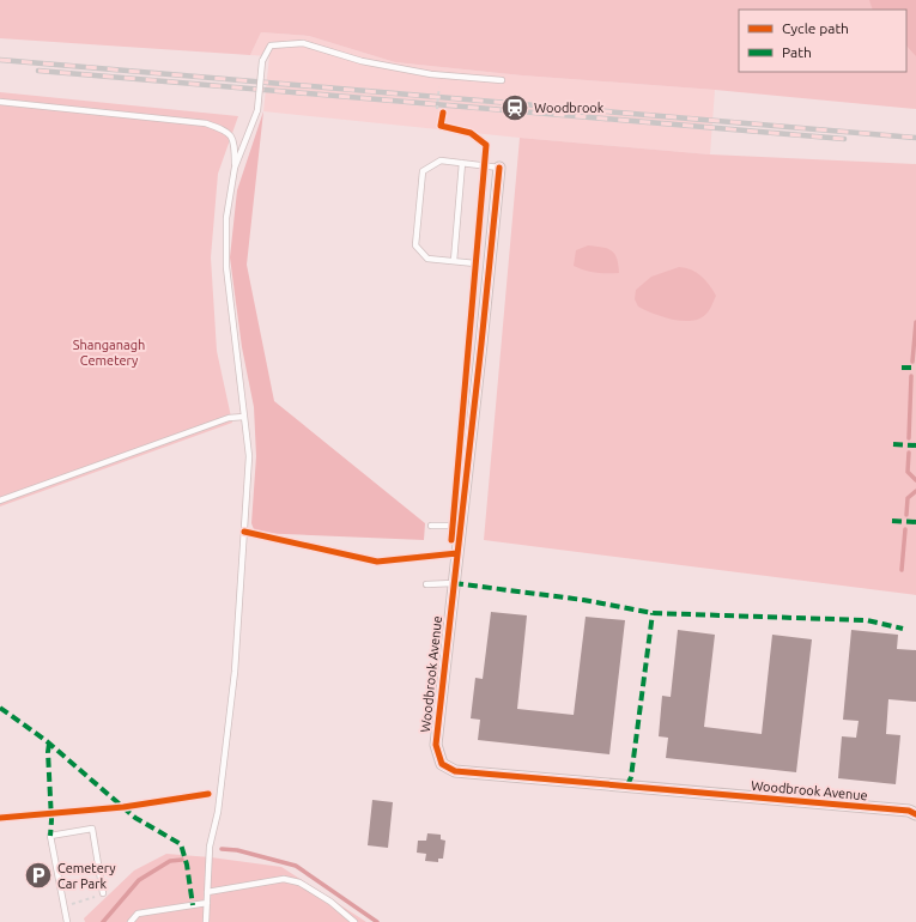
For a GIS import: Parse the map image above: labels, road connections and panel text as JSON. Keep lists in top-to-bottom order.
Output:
{
  "streets": {
    "street": ["Woodbrook Avenue"]
  },
  "parks": ["Shanganagh Cemetery"],
  "places": {
    "station": ["Woodbrook"],
    "parking": ["Cemetery Car Park"]
  },
  "legend": ["Cycle path", "Path"]
}
